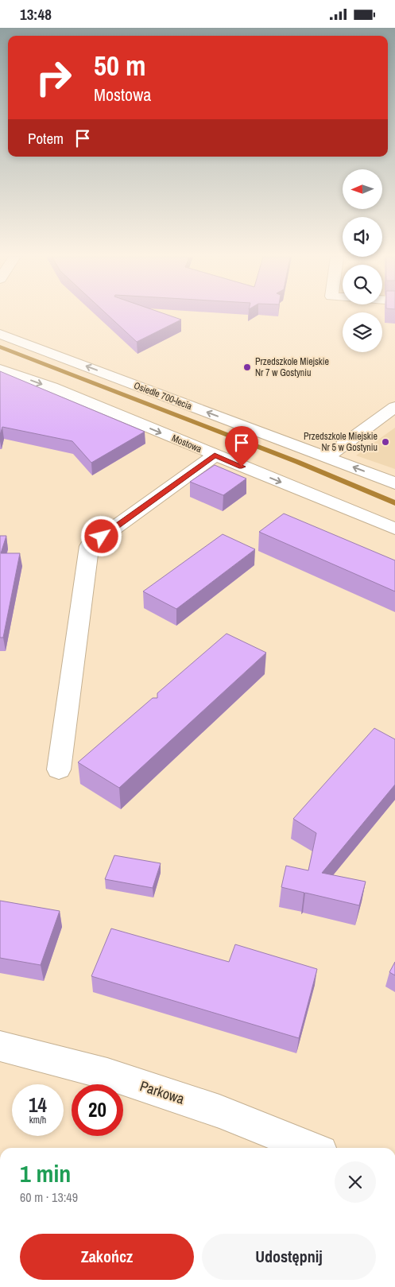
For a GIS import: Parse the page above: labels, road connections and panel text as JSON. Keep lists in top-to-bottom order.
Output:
{
  "streets": {
    "street": ["Osiedle 700-lecia", "Mostowa", "Parkowa"]
  },
  "one_way": ["Osiedle 700-lecia", "Mostowa"],
  "places": ["Przedszkole Miejskie Nr 7 w Gostyniu", "Przedszkole Miejskie Nr 5 w Gostyniu"],
  "north": "left",
  "page": {
    "status": "13:48",
    "turn": ["50 m", "Mostowa"],
    "then": "Potem",
    "speed": "14 km/h",
    "limit": "20",
    "heading": ["1 min", "60 m · 13:49"],
    "buttons": ["Zakończ", "Udostępnij"]
  }
}
